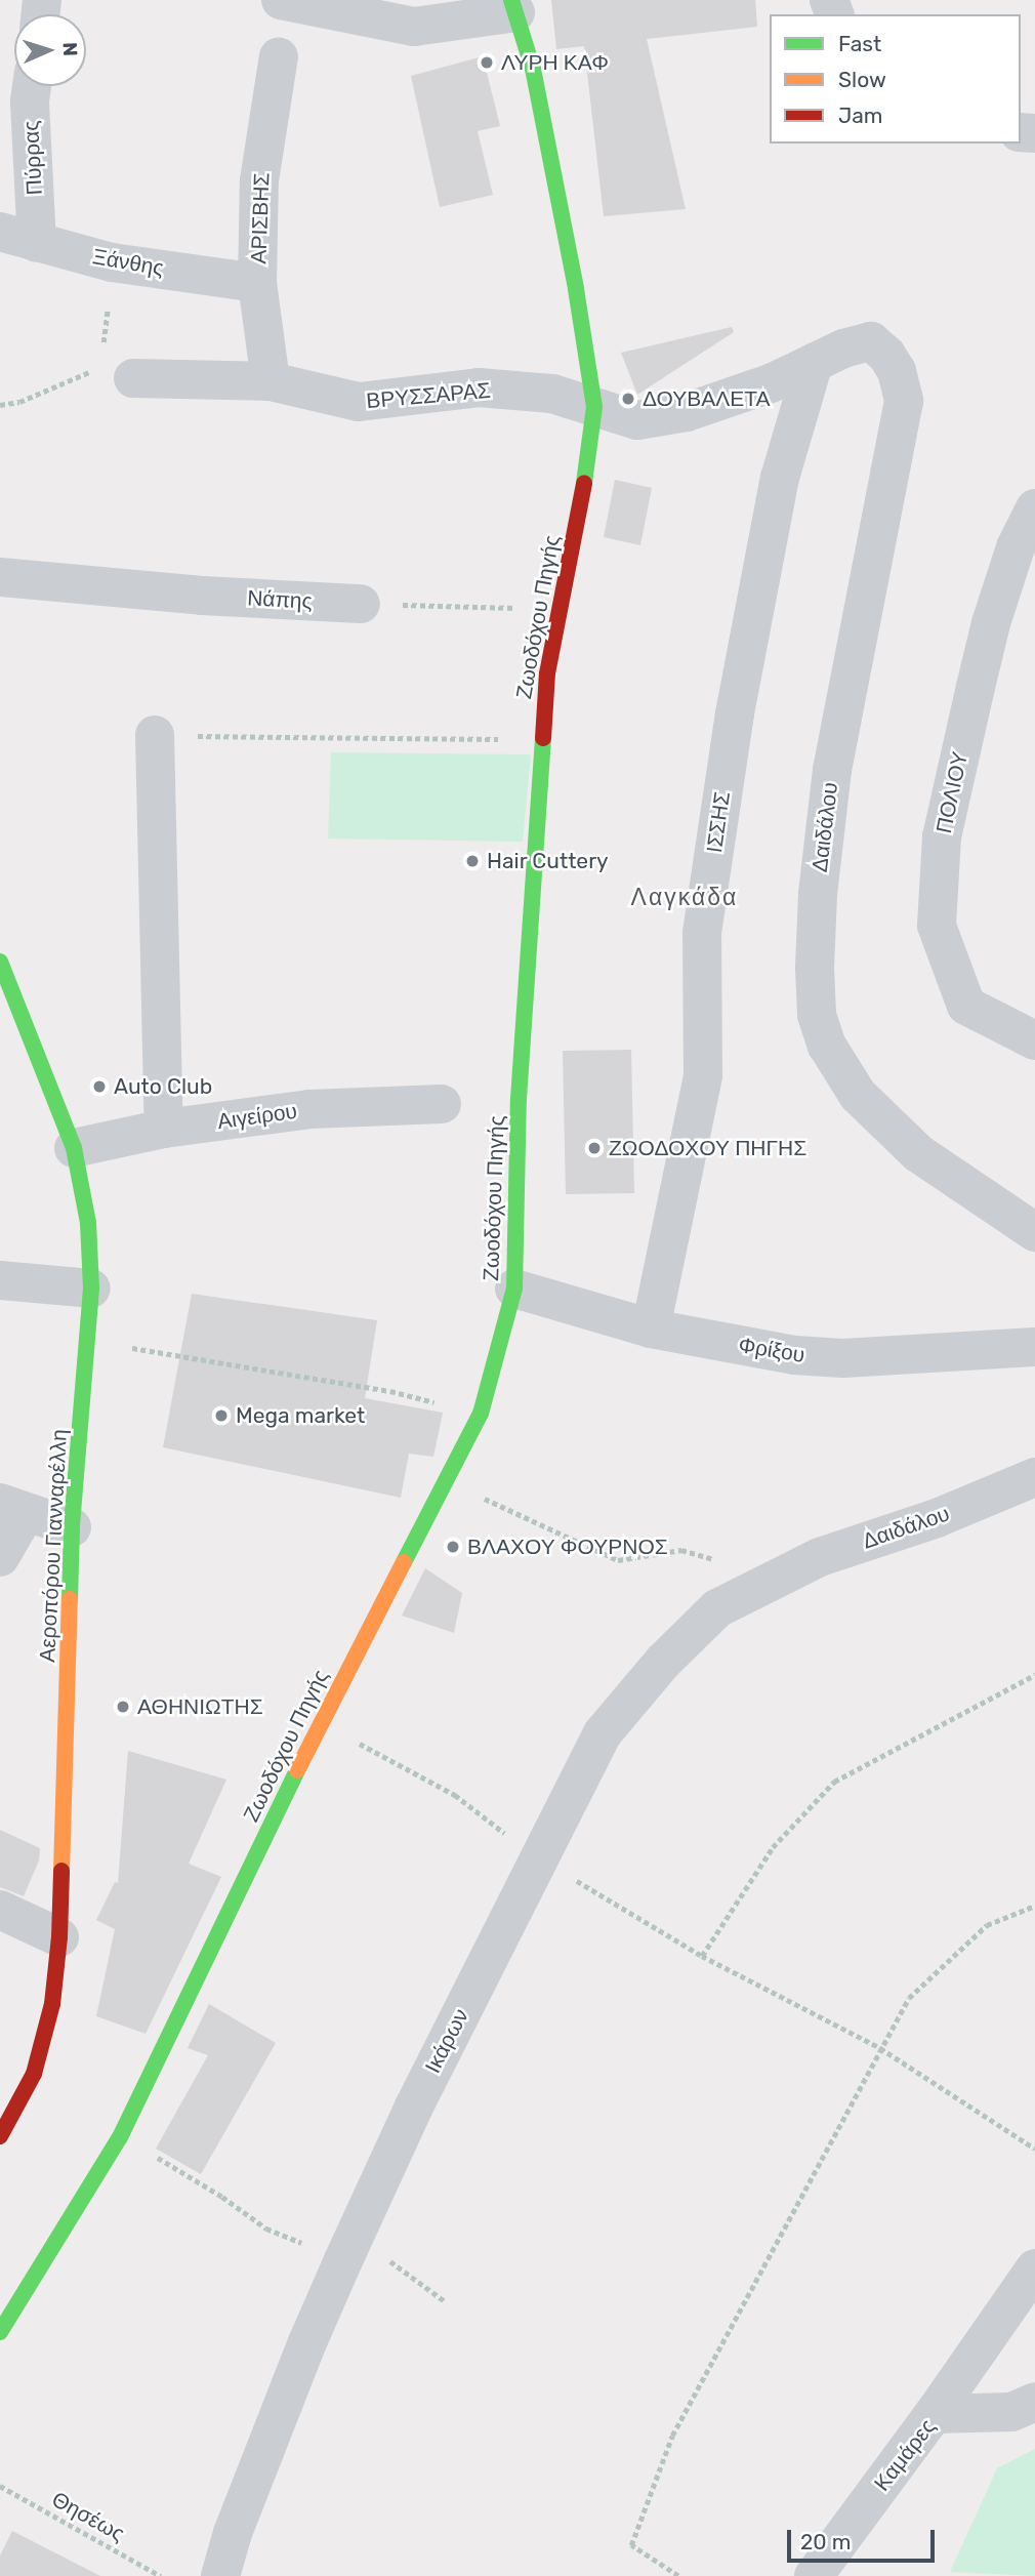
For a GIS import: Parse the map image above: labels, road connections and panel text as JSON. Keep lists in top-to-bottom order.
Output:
{
  "streets": {
    "main road": ["Ζωοδόχου Πηγής", "Αεροπόρου Γιανναρέλλη"],
    "street": [
      "Πύρρας",
      "ΑΡΙΣΒΗΣ",
      "Ξάνθης",
      "ΒΡΥΣΣΑΡΑΣ",
      "Νάπης",
      "ΠΟΛΙΟΥ",
      "ΙΣΣΗΣ",
      "Δαιδάλου",
      "Αιγείρου",
      "Φρίξου",
      "Ικάρων",
      "Καμάρες"
    ],
    "path": ["Θησέως"]
  },
  "crossings": [
    ["Πύρρας", "Ξάνθης"],
    ["ΑΡΙΣΒΗΣ", "Ξάνθης"],
    ["ΑΡΙΣΒΗΣ", "ΒΡΥΣΣΑΡΑΣ"],
    ["ΒΡΥΣΣΑΡΑΣ", "Ζωοδόχου Πηγής"],
    ["ΒΡΥΣΣΑΡΑΣ", "ΙΣΣΗΣ"],
    ["ΒΡΥΣΣΑΡΑΣ", "Δαιδάλου"],
    ["Ζωοδόχου Πηγής", "Φρίξου"],
    ["ΙΣΣΗΣ", "Φρίξου"],
    ["Δαιδάλου", "Ικάρων"],
    ["Αιγείρου", "Αεροπόρου Γιανναρέλλη"]
  ],
  "districts": ["Λαγκάδα"],
  "places": [
    "ΛΥΡΗ ΚΑΦ",
    "ΔΟΥΒΑΛΕΤΑ",
    "Hair Cuttery",
    "Auto Club",
    "ΖΩΟΔΟΧΟΥ ΠΗΓΗΣ",
    "Mega market",
    "ΒΛΑΧΟΥ ΦΟΥΡΝΟΣ",
    "ΑΘΗΝΙΩΤΗΣ"
  ],
  "legend": ["Fast", "Slow", "Jam"],
  "scale_bar": "20 m",
  "north": "right"
}
